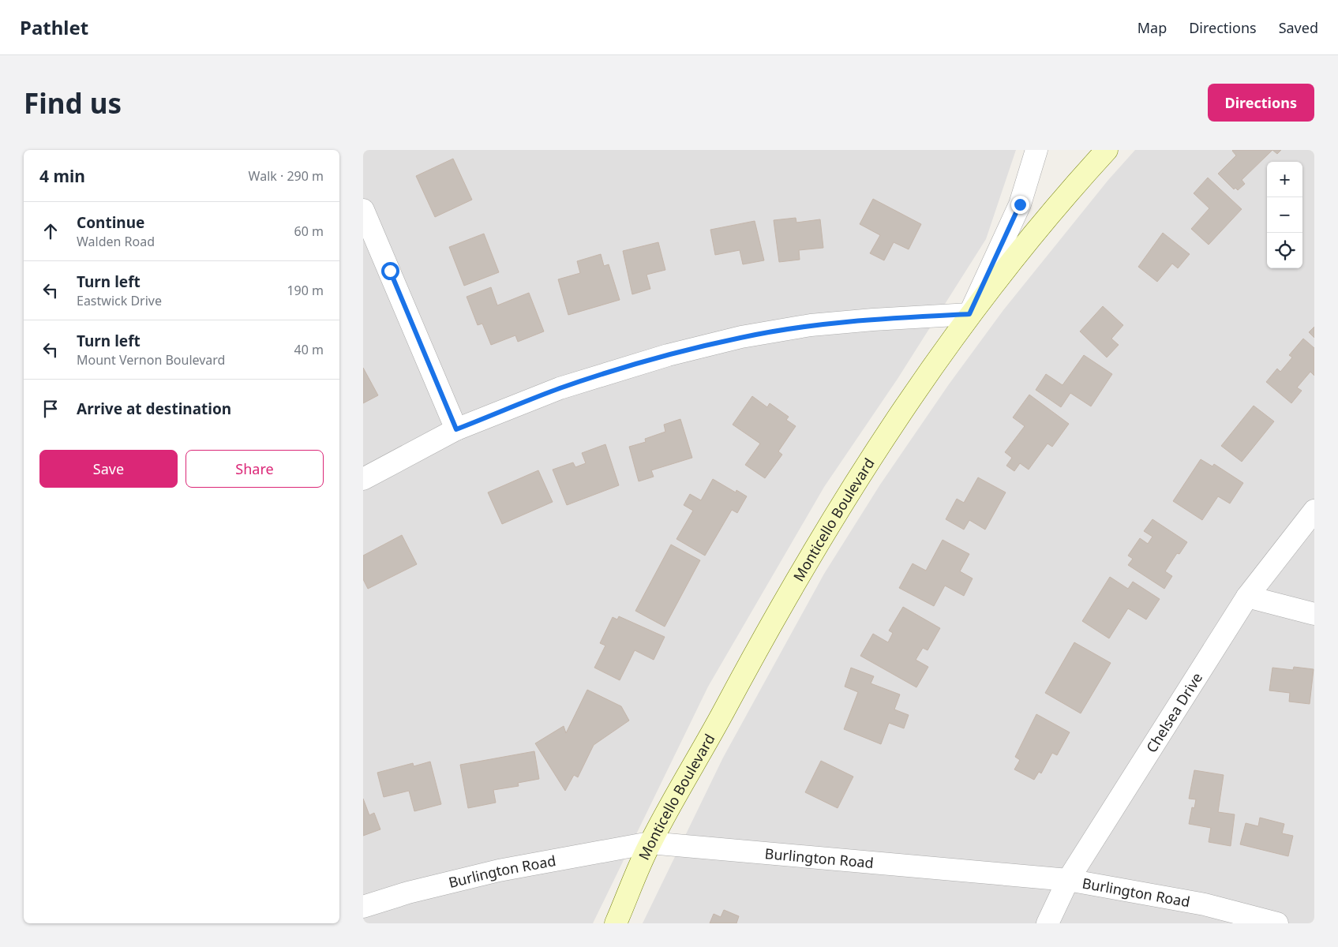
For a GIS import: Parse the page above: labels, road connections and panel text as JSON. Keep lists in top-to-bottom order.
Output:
{
  "streets": {
    "main road": ["Monticello Boulevard"],
    "street": ["Chelsea Drive", "Burlington Road"]
  },
  "crossings": [
    ["Monticello Boulevard", "Burlington Road"],
    ["Chelsea Drive", "Burlington Road"]
  ],
  "page": {
    "header": "Pathlet",
    "nav": ["Map", "Directions", "Saved"],
    "buttons": [
      "Directions",
      ["Save", "Share"]
    ],
    "title": "Find us",
    "heading": ["4 min", "Walk · 290 m"],
    "map_buttons": ["+", "−"],
    "list": [
      ["Continue", "Walden Road", "60 m"],
      ["Turn left", "Eastwick Drive", "190 m"],
      ["Turn left", "Mount Vernon Boulevard", "40 m"],
      "Arrive at destination"
    ]
  }
}
